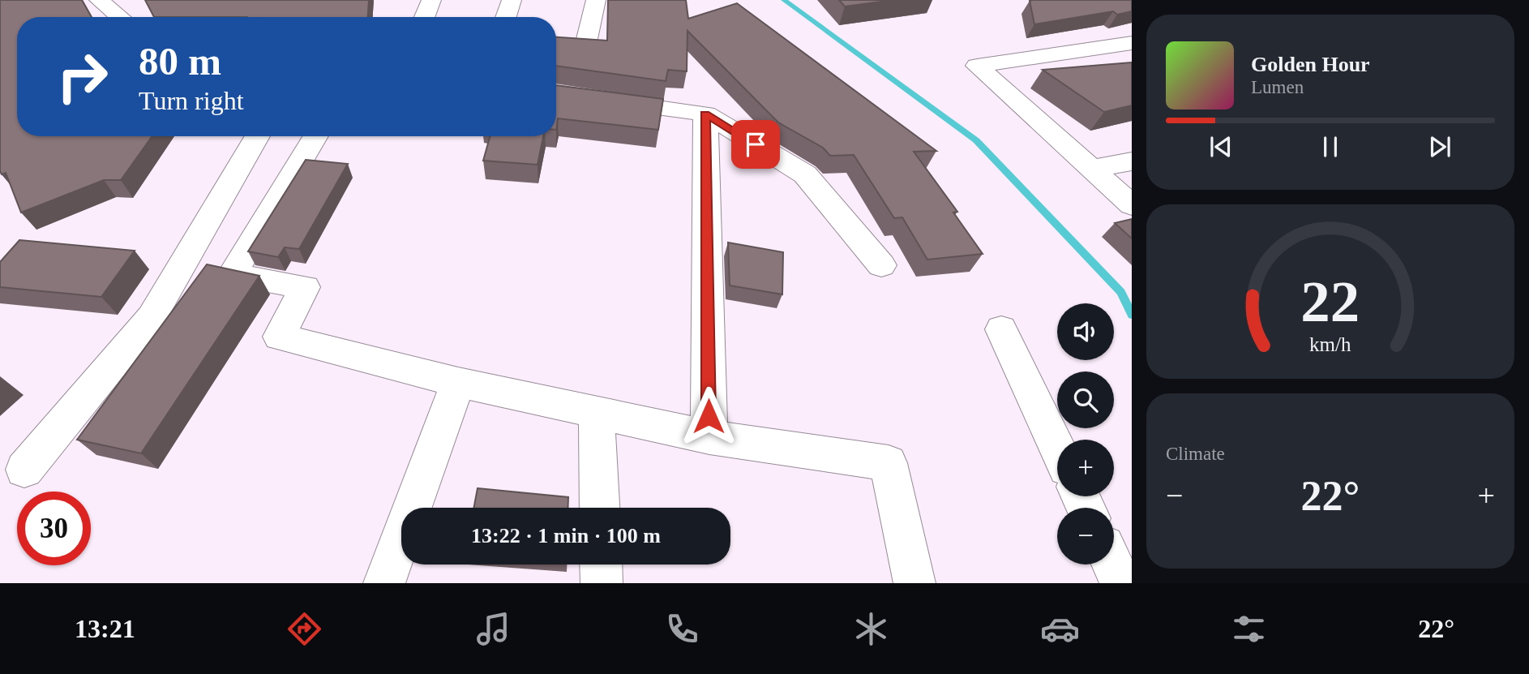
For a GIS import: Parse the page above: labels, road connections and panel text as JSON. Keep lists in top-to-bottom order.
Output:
{
  "page": {
    "turn": ["80 m", "Turn right"],
    "song": ["Golden Hour", "Lumen"],
    "map_buttons": ["+", "−"],
    "tile": "Climate",
    "heat": ["−", "22°", "+"],
    "limit": "30",
    "trip": "13:22 · 1 min · 100 m",
    "tabs": ["13:21", "22°"],
    "gauge": ["22", "km/h"]
  }
}
